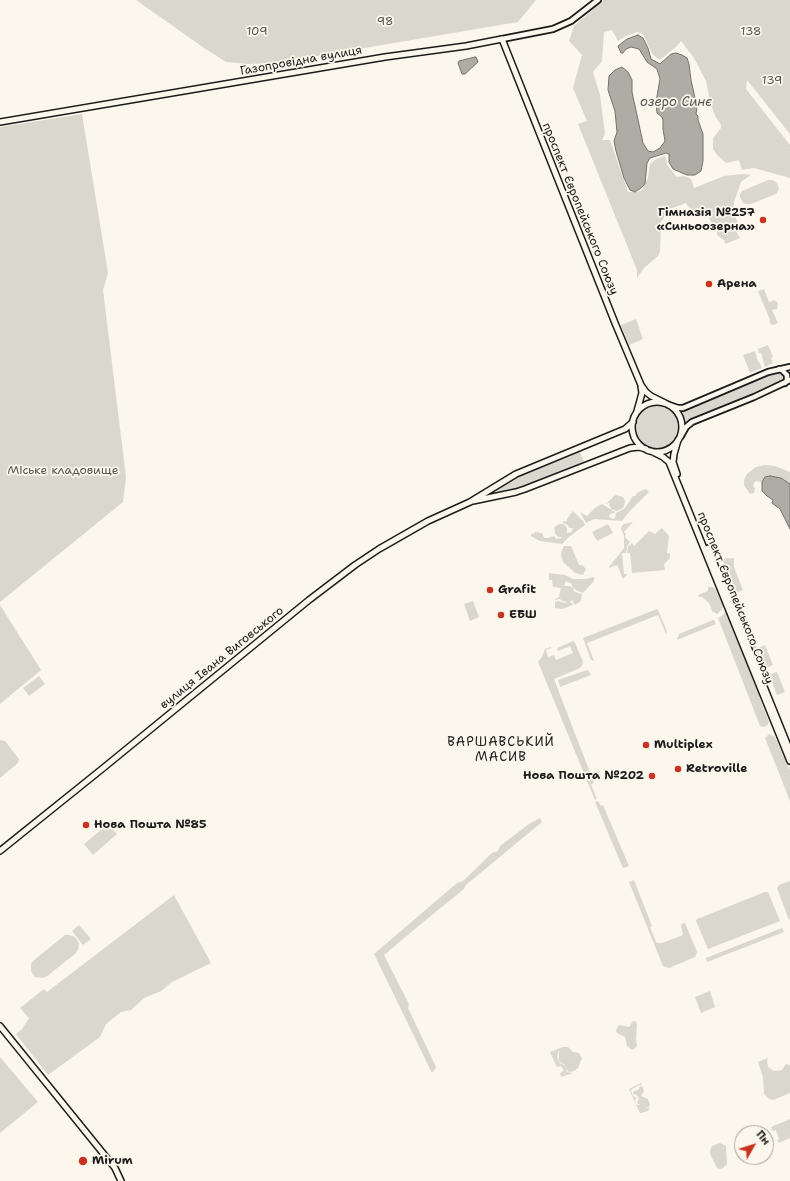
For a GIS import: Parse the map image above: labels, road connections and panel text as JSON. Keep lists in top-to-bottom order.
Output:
{
  "streets": {
    "main road": ["Газопровідна вулиця", "проспект Європейського Союзу", "вулиця Івана Виговського"]
  },
  "crossings": [
    ["Газопровідна вулиця", "проспект Європейського Союзу"],
    ["проспект Європейського Союзу", "вулиця Івана Виговського"]
  ],
  "districts": ["ВАРШАВСЬКИЙ МАСИВ"],
  "water": ["озеро Синє"],
  "parks": [
    "98",
    "109",
    "138",
    "139",
    "Міське кладовище"
  ],
  "places": [
    "Гімназія №257 «Синьоозерна»",
    "Арена",
    "Grafit",
    "ЕБШ",
    "Multiplex",
    "Retroville",
    "Нова Пошта №202",
    "Нова Пошта №85",
    "Mirum"
  ],
  "north": "top right"
}
